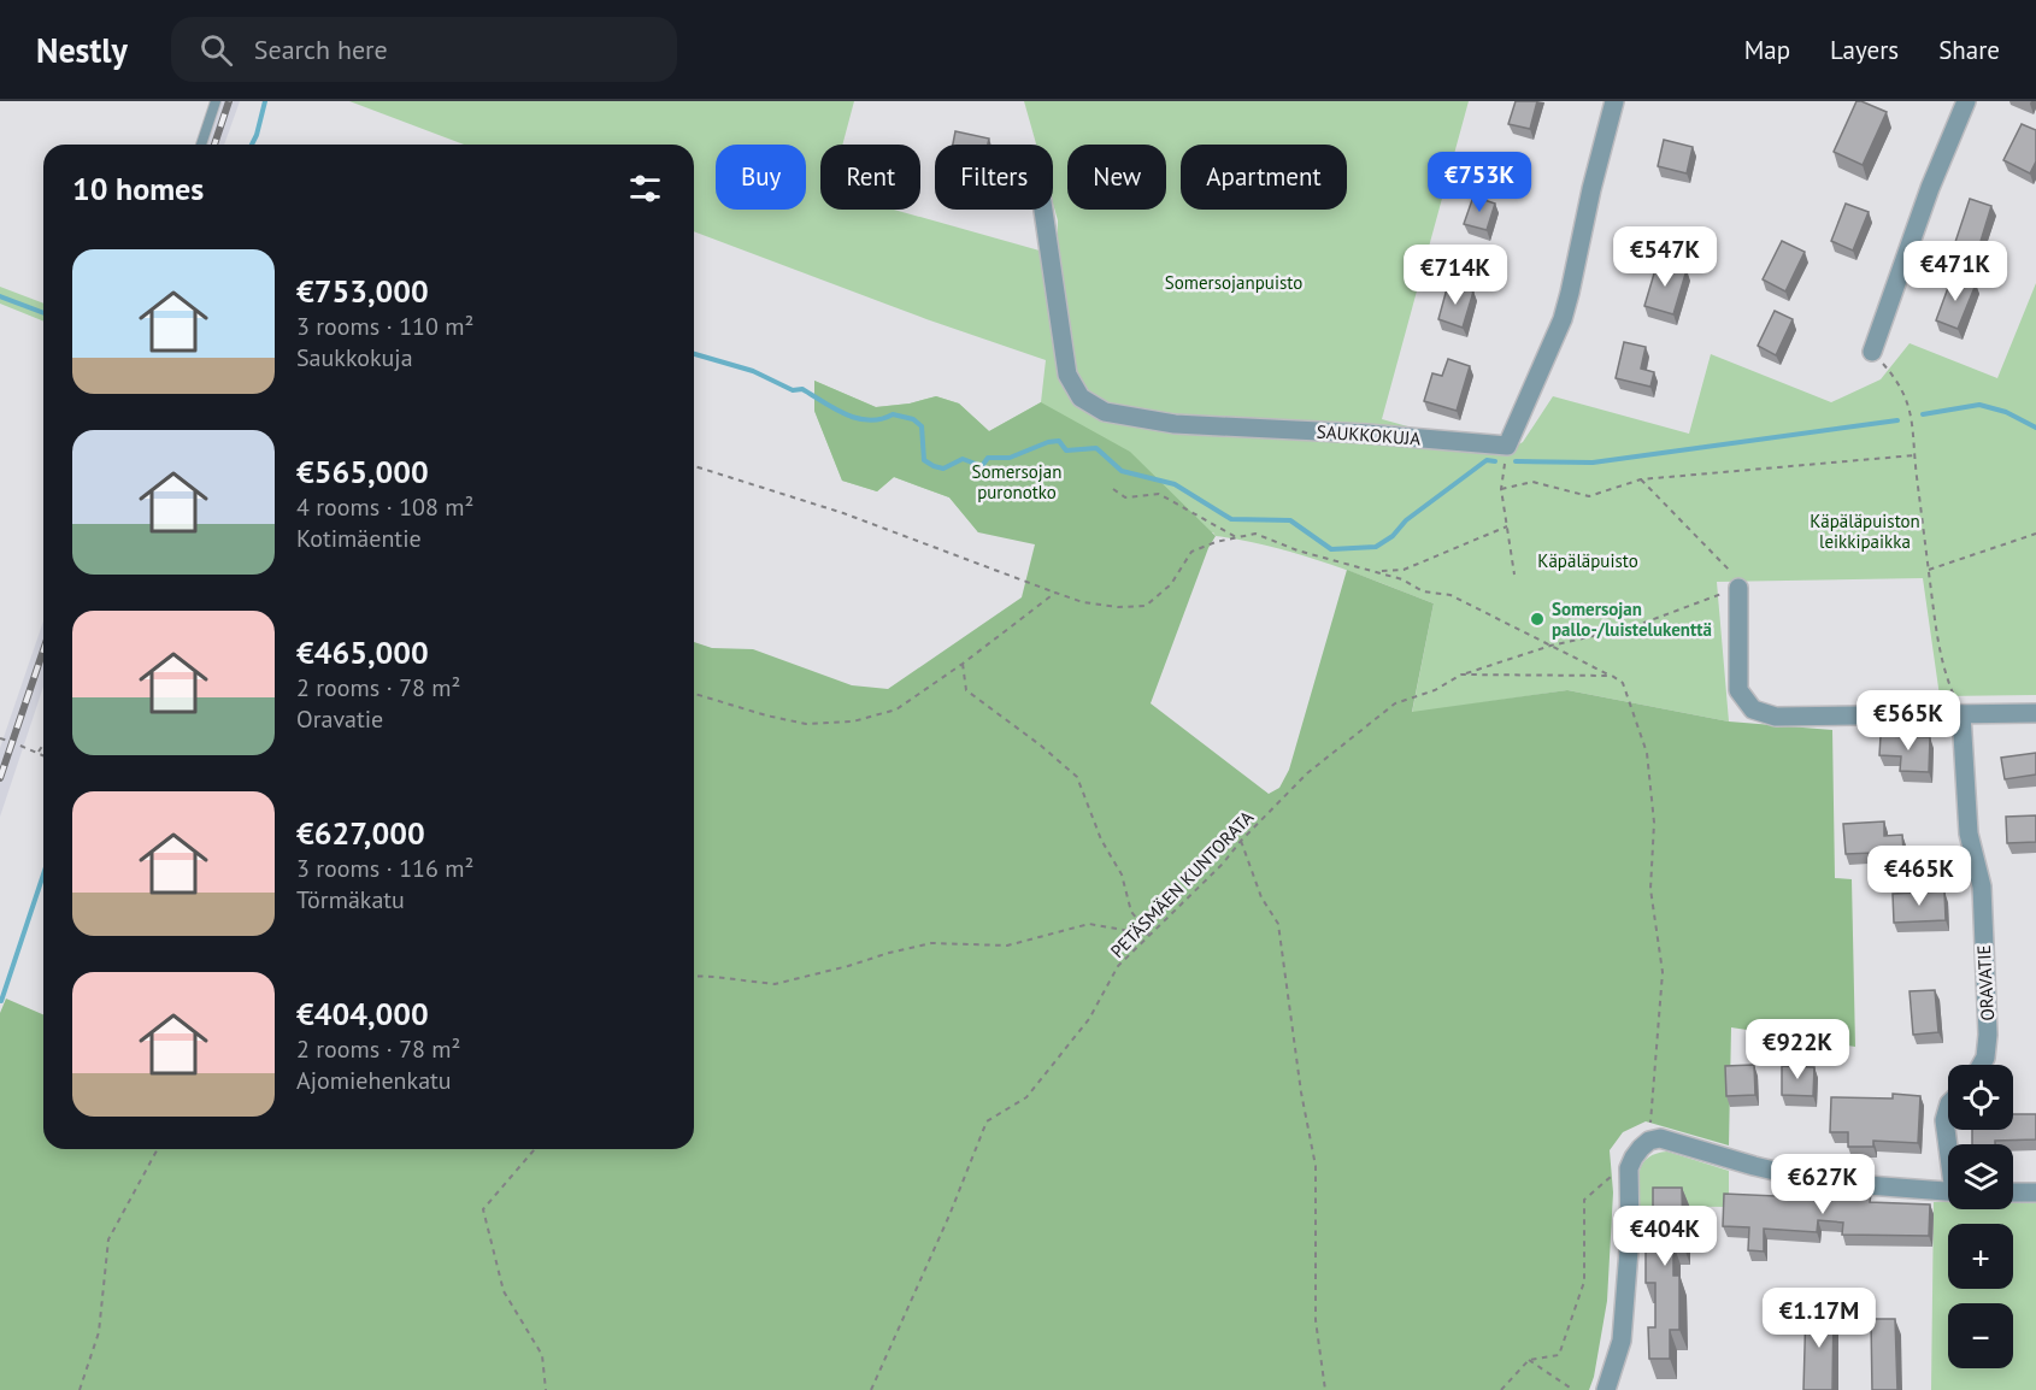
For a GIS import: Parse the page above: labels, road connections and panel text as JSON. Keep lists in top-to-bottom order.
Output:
{
  "streets": {
    "street": ["SAUKKOKUJA", "ORAVATIE"],
    "path": ["PETÄSMÄEN KUNTORATA"]
  },
  "parks": [
    "Somersojanpuisto",
    "Somersojan puronotko",
    "Käpäläpuiston leikkipaikka",
    "Käpäläpuisto"
  ],
  "places": ["Somersojan pallo-/luistelukenttä"],
  "page": {
    "header": "Nestly",
    "search": "Search here",
    "nav": ["Map", "Layers", "Share"],
    "chip": [
      "Buy",
      "Rent",
      "Filters",
      "New",
      "Apartment"
    ],
    "heading": "10 homes",
    "price": [
      "€753K",
      "€547K",
      "€471K",
      "€714K",
      "€565K",
      "€465K",
      "€922K",
      "€627K",
      "€404K",
      "€1.17M"
    ],
    "list": [
      {
        "name": "€753,000",
        "note": "3 rooms · 110 m² · Saukkokuja"
      },
      {
        "name": "€565,000",
        "note": "4 rooms · 108 m² · Kotimäentie"
      },
      {
        "name": "€465,000",
        "note": "2 rooms · 78 m² · Oravatie"
      },
      {
        "name": "€627,000",
        "note": "3 rooms · 116 m² · Törmäkatu"
      },
      {
        "name": "€404,000",
        "note": "2 rooms · 78 m² · Ajomiehenkatu"
      }
    ],
    "map_buttons": ["+", "−"]
  }
}
